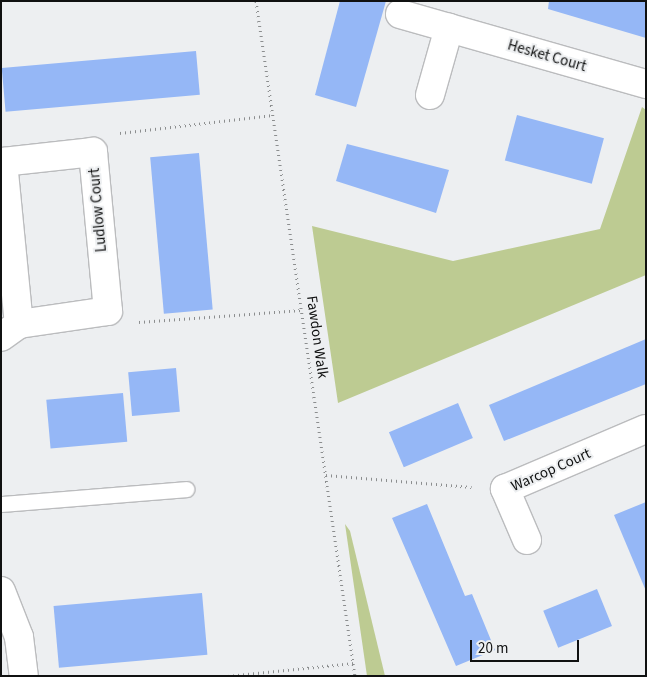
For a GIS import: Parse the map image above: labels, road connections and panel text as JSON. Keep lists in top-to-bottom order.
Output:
{
  "streets": {
    "street": ["Hesket Court", "Ludlow Court", "Warcop Court"],
    "path": ["Fawdon Walk"]
  },
  "scale_bar": "20 m"
}
